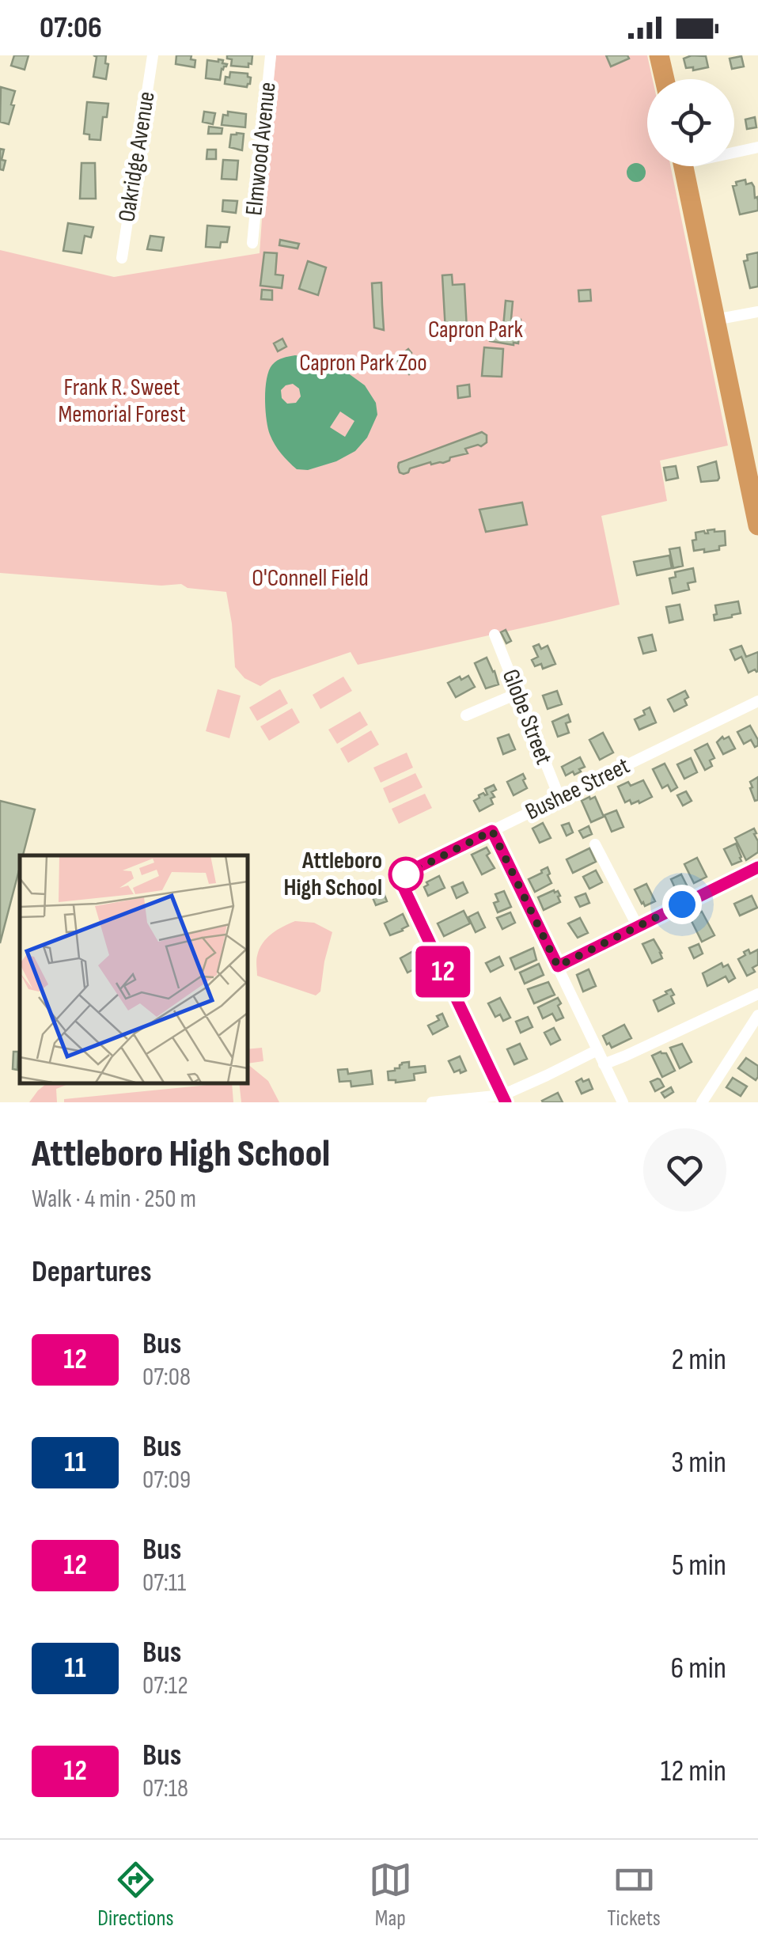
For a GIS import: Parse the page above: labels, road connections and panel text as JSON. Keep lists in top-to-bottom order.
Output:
{
  "streets": {
    "street": [
      "Elmwood Avenue",
      "Oakridge Avenue",
      "Globe Street",
      "Bushee Street"
    ]
  },
  "crossings": [
    ["Globe Street", "Bushee Street"]
  ],
  "parks": [
    "Capron Park",
    "Capron Park Zoo",
    "Frank R. Sweet Memorial Forest",
    "O'Connell Field"
  ],
  "places": ["Attleboro High School"],
  "lines": ["bus line 12"],
  "page": {
    "status": "07:06",
    "on_map": "12",
    "heading": [
      ["Attleboro High School", "Walk · 4 min · 250 m"],
      "Departures"
    ],
    "list": [
      {
        "mark": "12",
        "name": "Bus",
        "note": "07:08",
        "value": "2 min"
      },
      {
        "mark": "11",
        "name": "Bus",
        "note": "07:09",
        "value": "3 min"
      },
      {
        "mark": "12",
        "name": "Bus",
        "note": "07:11",
        "value": "5 min"
      },
      {
        "mark": "11",
        "name": "Bus",
        "note": "07:12",
        "value": "6 min"
      },
      {
        "mark": "12",
        "name": "Bus",
        "note": "07:18",
        "value": "12 min"
      }
    ],
    "tabs": ["Directions", "Map", "Tickets"]
  }
}
